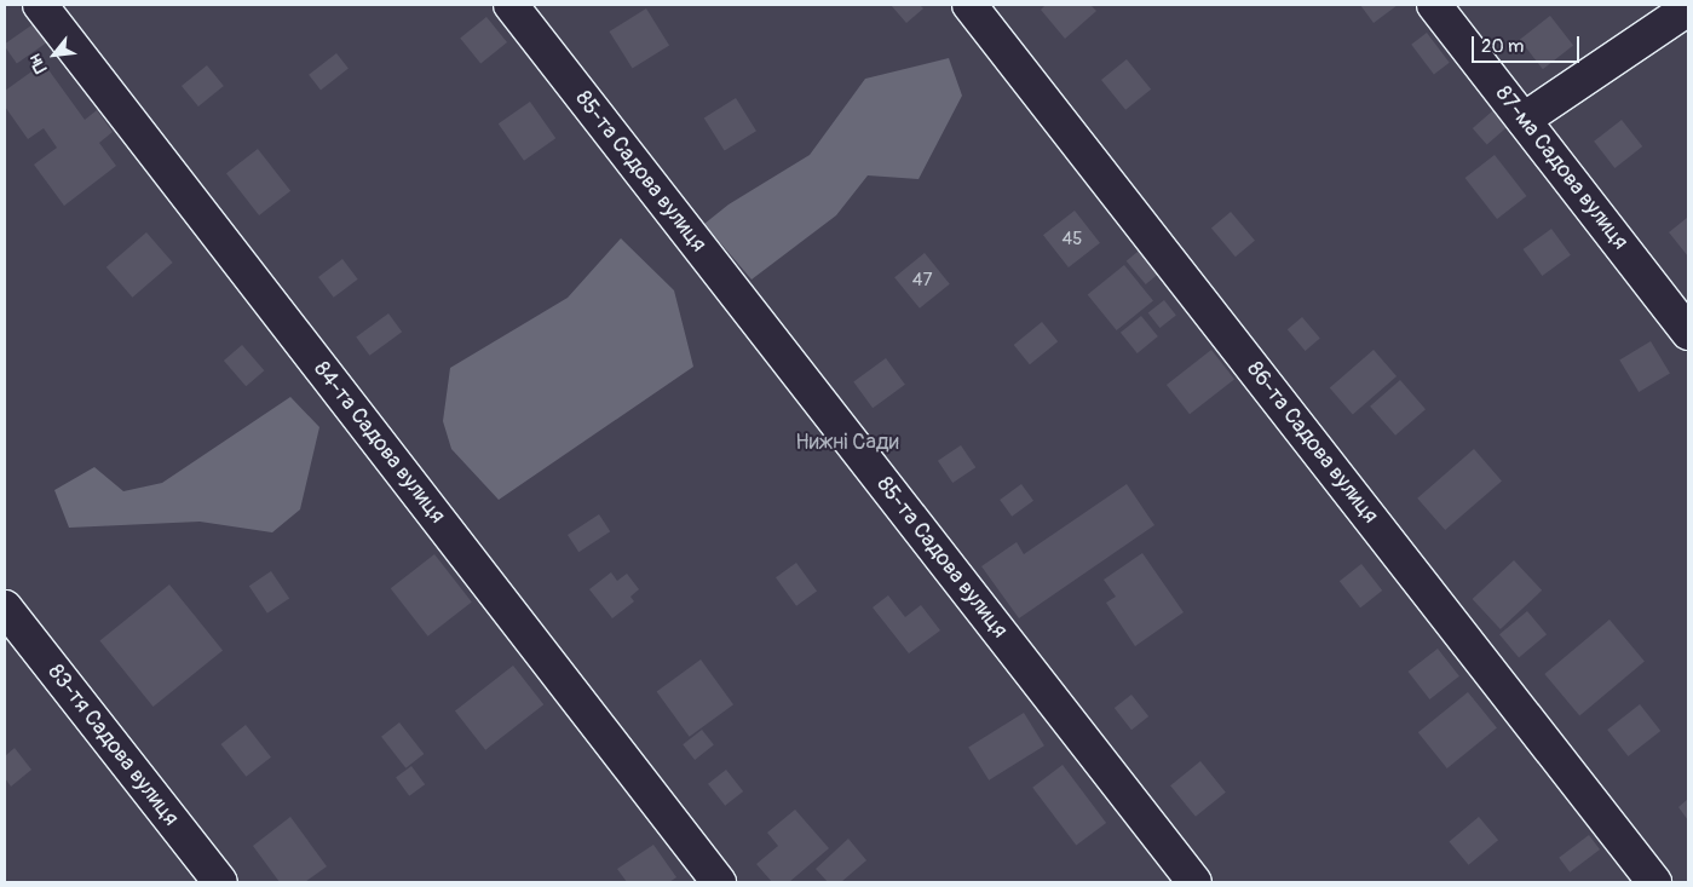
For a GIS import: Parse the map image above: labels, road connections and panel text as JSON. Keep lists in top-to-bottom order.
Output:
{
  "streets": {
    "street": [
      "87-ма Садова вулиця",
      "85-та Садова вулиця",
      "84-та Садова вулиця",
      "86-та Садова вулиця",
      "83-тя Садова вулиця"
    ]
  },
  "parks": ["Нижні Сади"],
  "house_numbers": ["45", "47"],
  "scale_bar": "20 m",
  "north": "bottom left"
}
